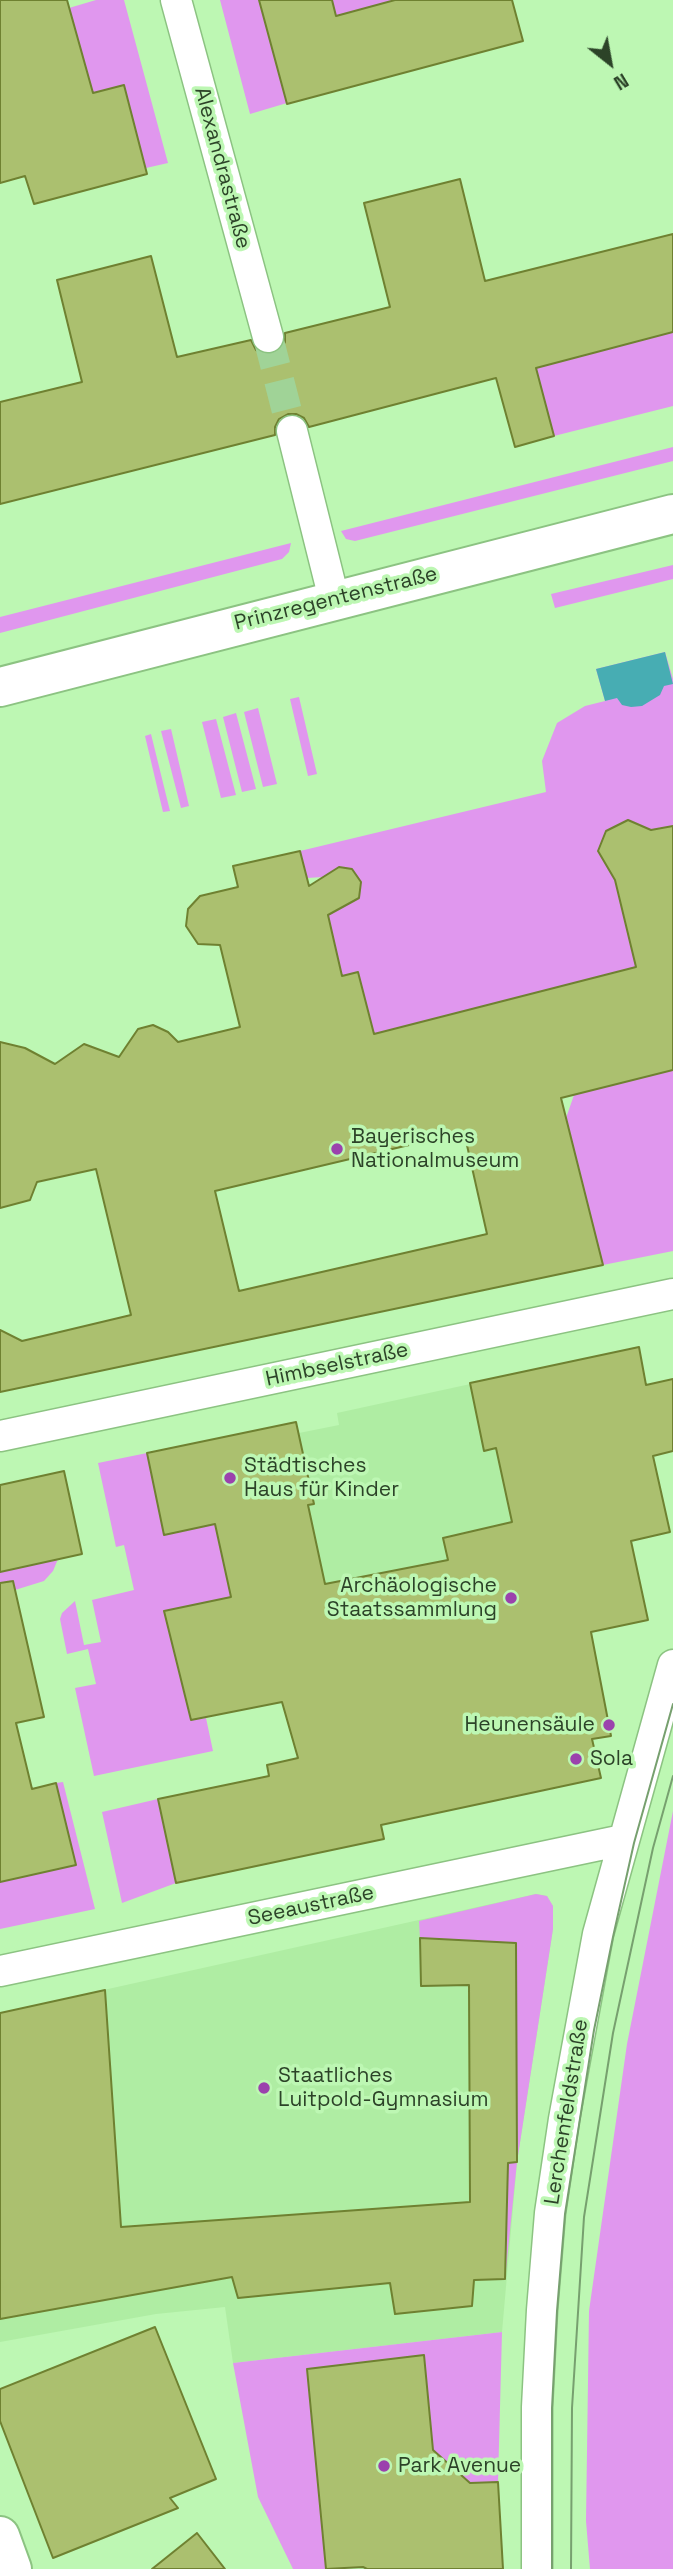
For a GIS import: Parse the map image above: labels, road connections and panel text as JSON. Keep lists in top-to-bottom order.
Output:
{
  "streets": {
    "main road": ["Prinzregentenstraße"],
    "street": [
      "Alexandrastraße",
      "Himbselstraße",
      "Seeaustraße",
      "Lerchenfeldstraße"
    ]
  },
  "crossings": [
    ["Seeaustraße", "Lerchenfeldstraße"]
  ],
  "places": [
    "Bayerisches Nationalmuseum",
    "Städtisches Haus für Kinder",
    "Archäologische Staatssammlung",
    "Heunensäule",
    "Sola",
    "Staatliches Luitpold-Gymnasium",
    "Park Avenue"
  ],
  "north": "bottom right"
}
